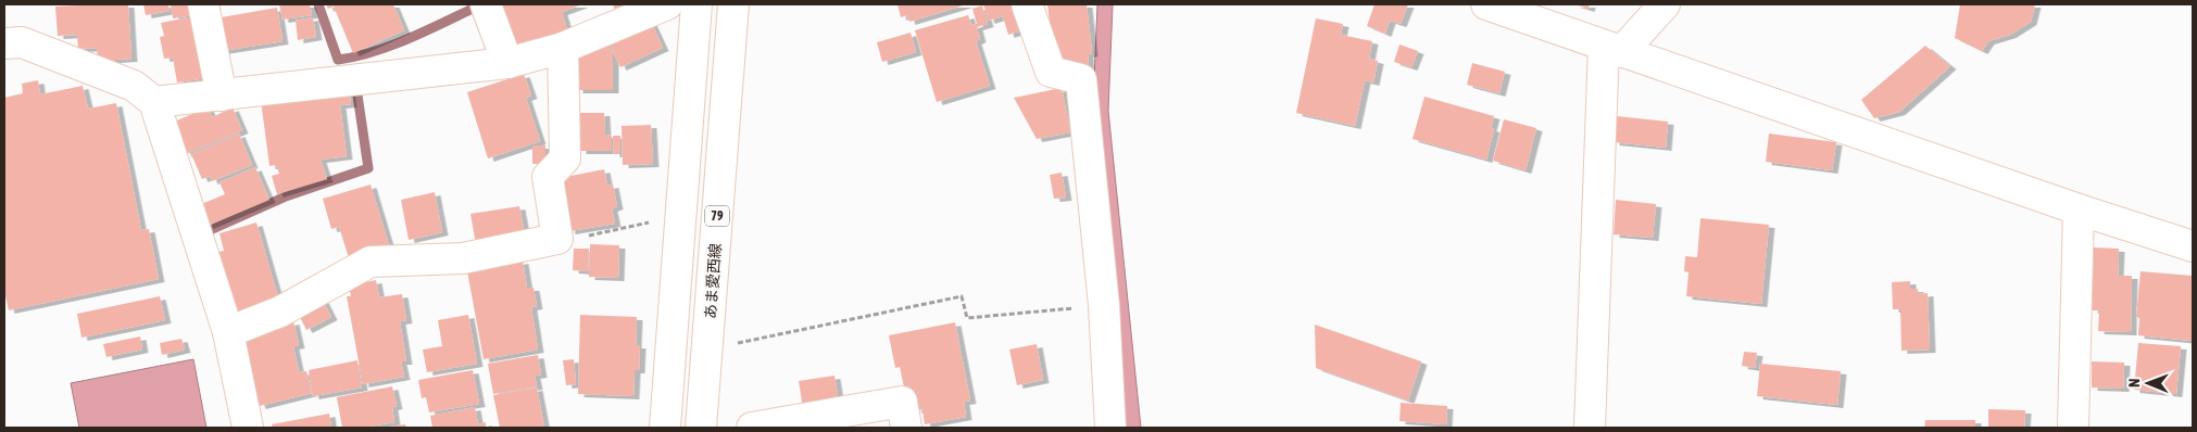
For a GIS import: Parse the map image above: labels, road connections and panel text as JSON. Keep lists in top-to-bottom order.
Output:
{
  "streets": {
    "street": ["79", "あま愛西線"]
  },
  "north": "left"
}
